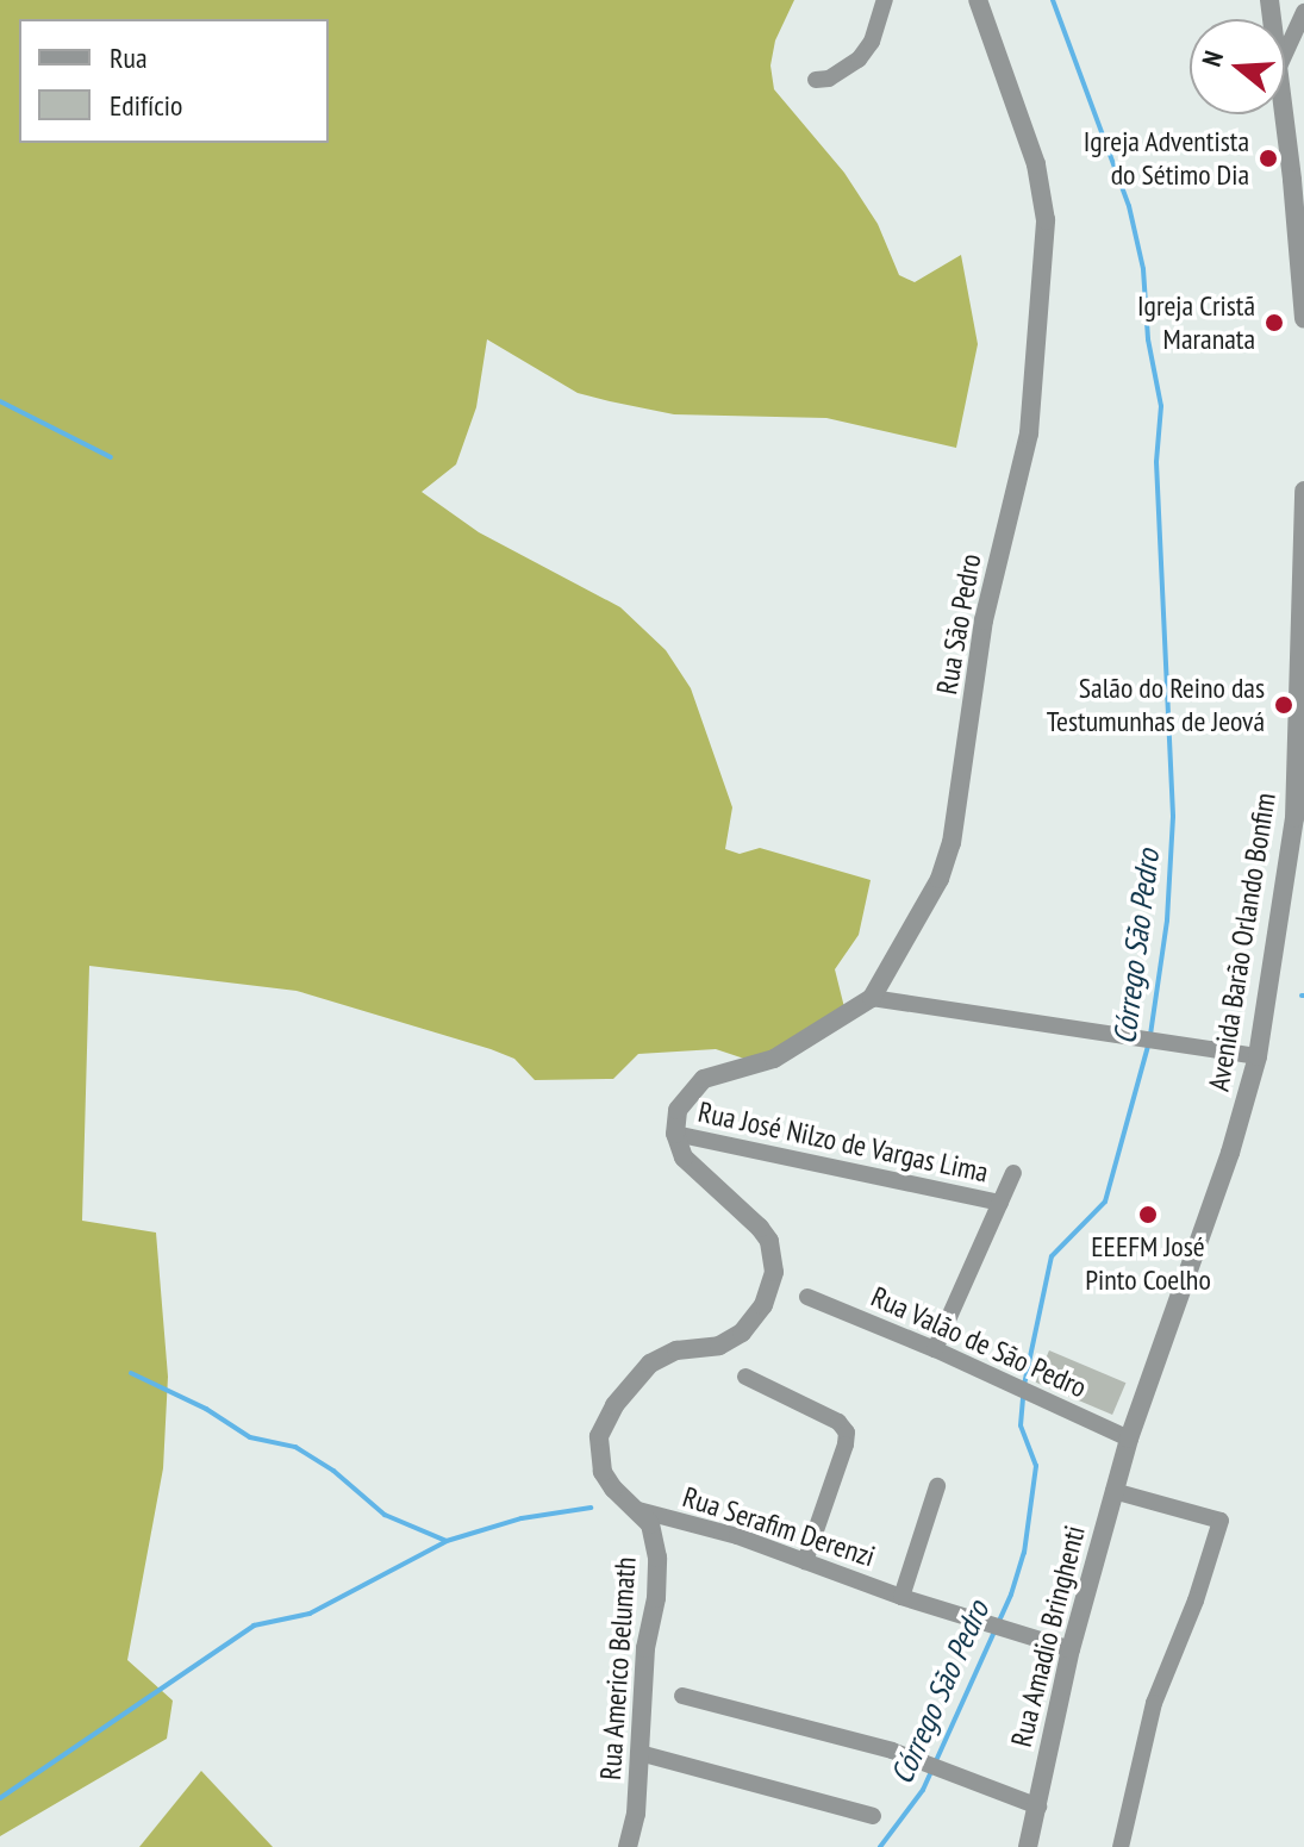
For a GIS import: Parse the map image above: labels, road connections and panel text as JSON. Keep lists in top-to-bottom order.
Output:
{
  "streets": {
    "street": [
      "Rua São Pedro",
      "Avenida Barão Orlando Bonfim",
      "Rua José Nilzo de Vargas Lima",
      "Rua Valão de São Pedro",
      "Rua Serafim Derenzi",
      "Rua Amadio Bringhenti",
      "Rua Americo Belumath"
    ]
  },
  "crossings": [
    ["Rua São Pedro", "Rua José Nilzo de Vargas Lima"],
    ["Rua São Pedro", "Rua Americo Belumath"],
    ["Avenida Barão Orlando Bonfim", "Rua Valão de São Pedro"],
    ["Avenida Barão Orlando Bonfim", "Rua Amadio Bringhenti"],
    ["Rua José Nilzo de Vargas Lima", "Rua Americo Belumath"],
    ["Rua Valão de São Pedro", "Rua Amadio Bringhenti"],
    ["Rua Serafim Derenzi", "Rua Amadio Bringhenti"],
    ["Rua Serafim Derenzi", "Rua Americo Belumath"]
  ],
  "water": ["Córrego São Pedro"],
  "places": [
    "Igreja Adventista do Sétimo Dia",
    "Igreja Cristã Maranata",
    "Salão do Reino das Testumunhas de Jeová",
    "EEEFM José Pinto Coelho"
  ],
  "legend": ["Rua", "Edifício"],
  "north": "left"
}
